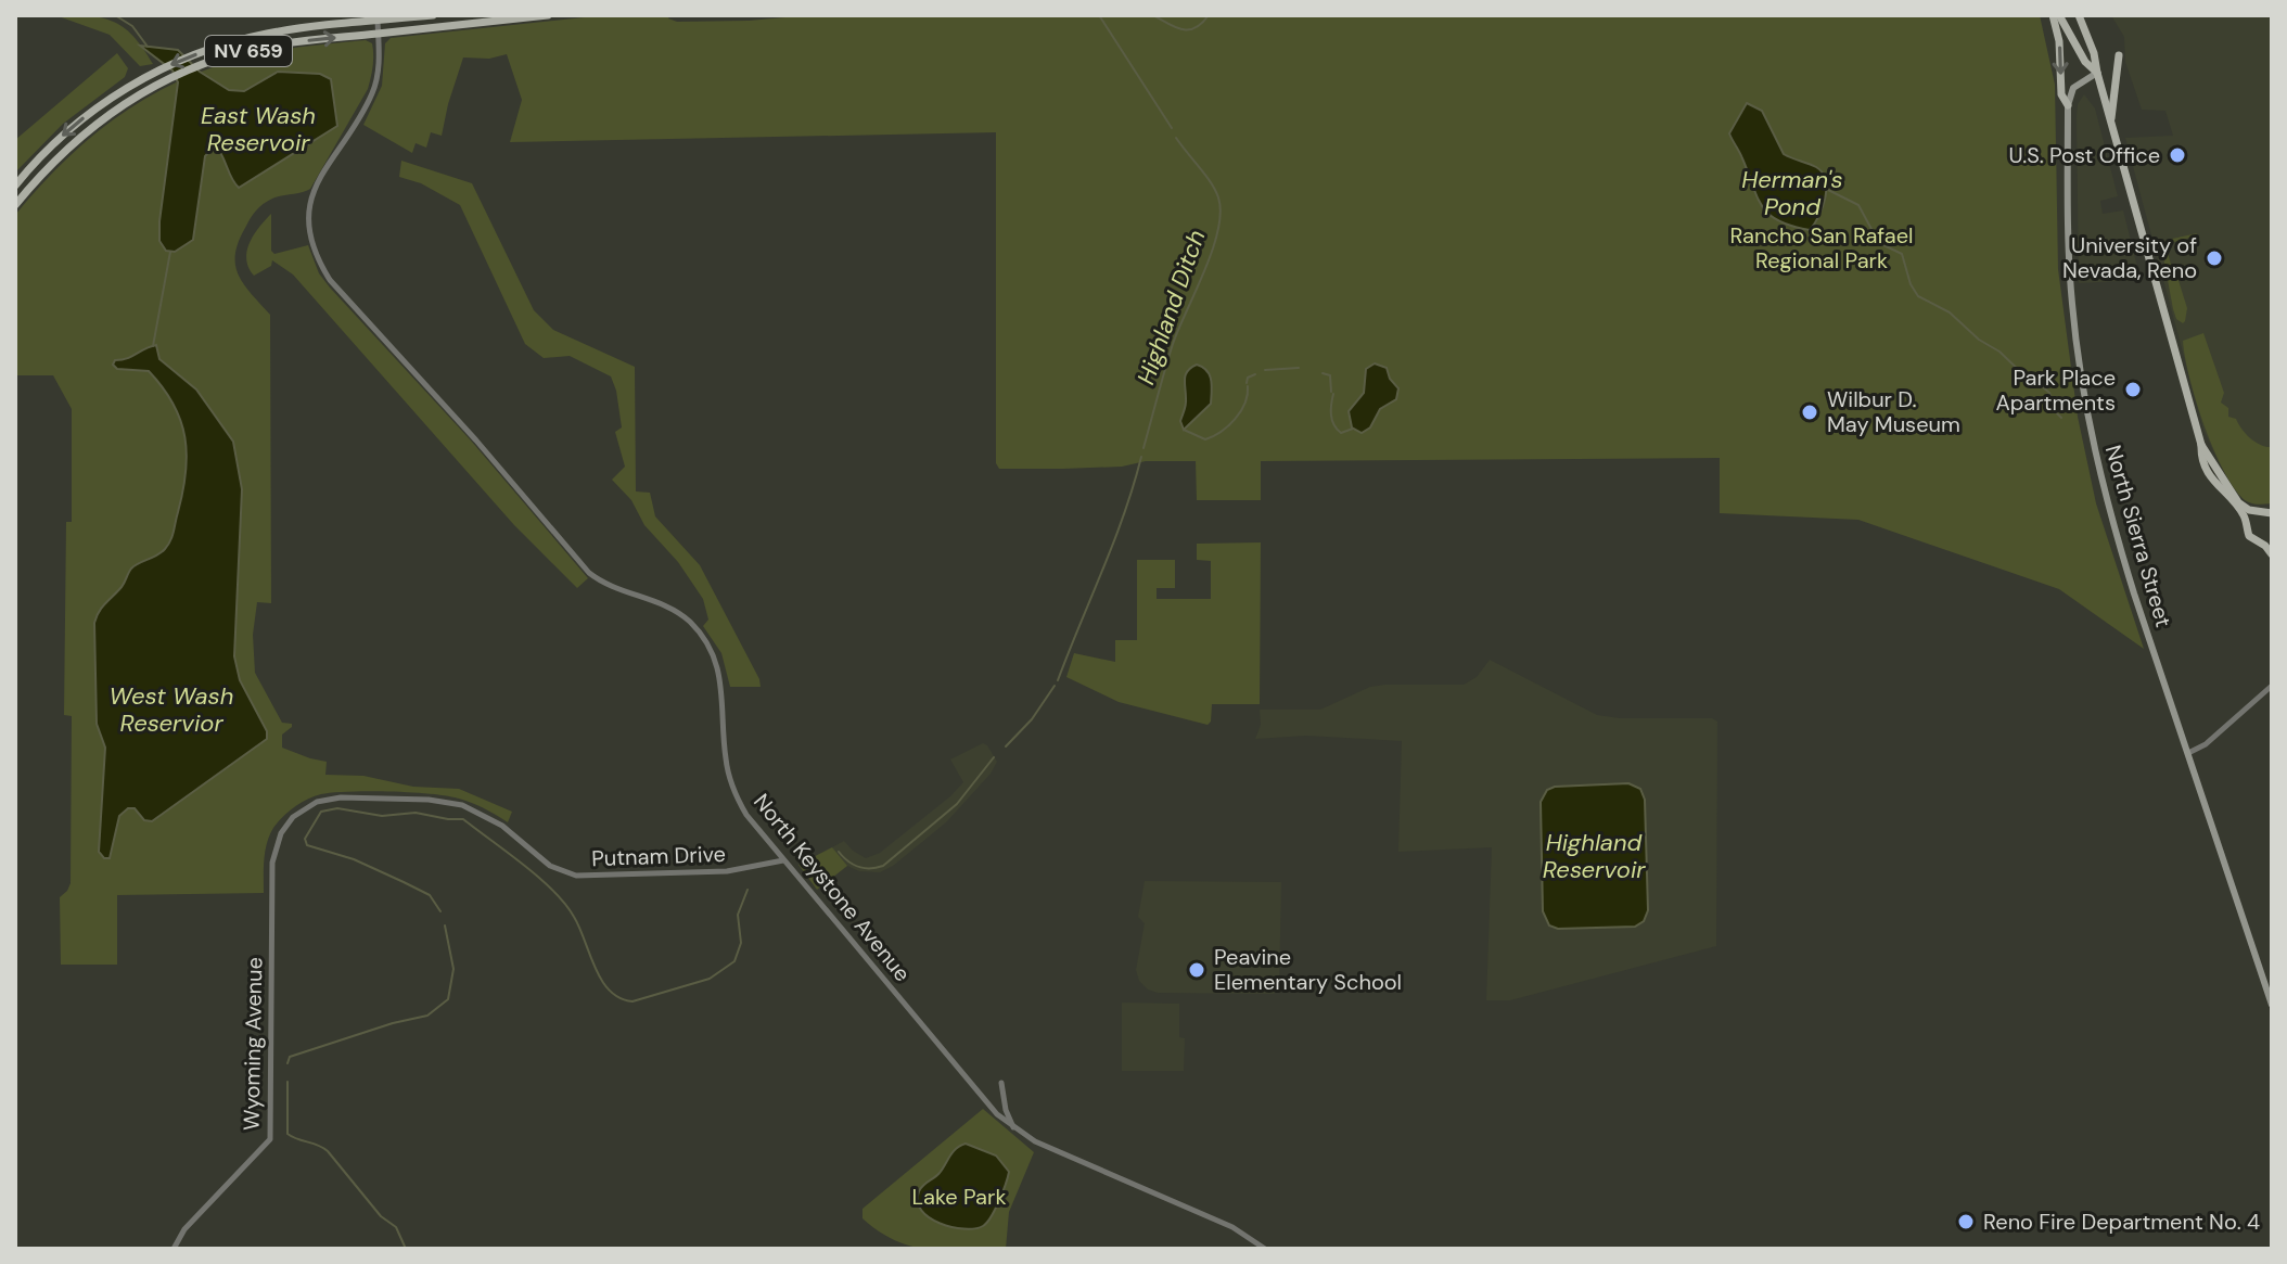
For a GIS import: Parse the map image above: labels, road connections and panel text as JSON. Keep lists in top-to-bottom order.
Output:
{
  "streets": {
    "main road": ["NV 659", "North Sierra Street"],
    "street": ["Putnam Drive", "North Keystone Avenue", "Wyoming Avenue"]
  },
  "crossings": [
    ["NV 659", "North Keystone Avenue"],
    ["Putnam Drive", "North Keystone Avenue"],
    ["Putnam Drive", "Wyoming Avenue"]
  ],
  "water": [
    "East Wash Reservoir",
    "Herman's Pond",
    "Highland Ditch",
    "West Wash Reservior",
    "Highland Reservoir"
  ],
  "parks": ["Rancho San Rafael Regional Park", "Lake Park"],
  "places": [
    "U.S. Post Office",
    "University of Nevada, Reno",
    "Park Place Apartments",
    "Wilbur D. May Museum",
    "Peavine Elementary School",
    "Reno Fire Department No. 4"
  ]
}
